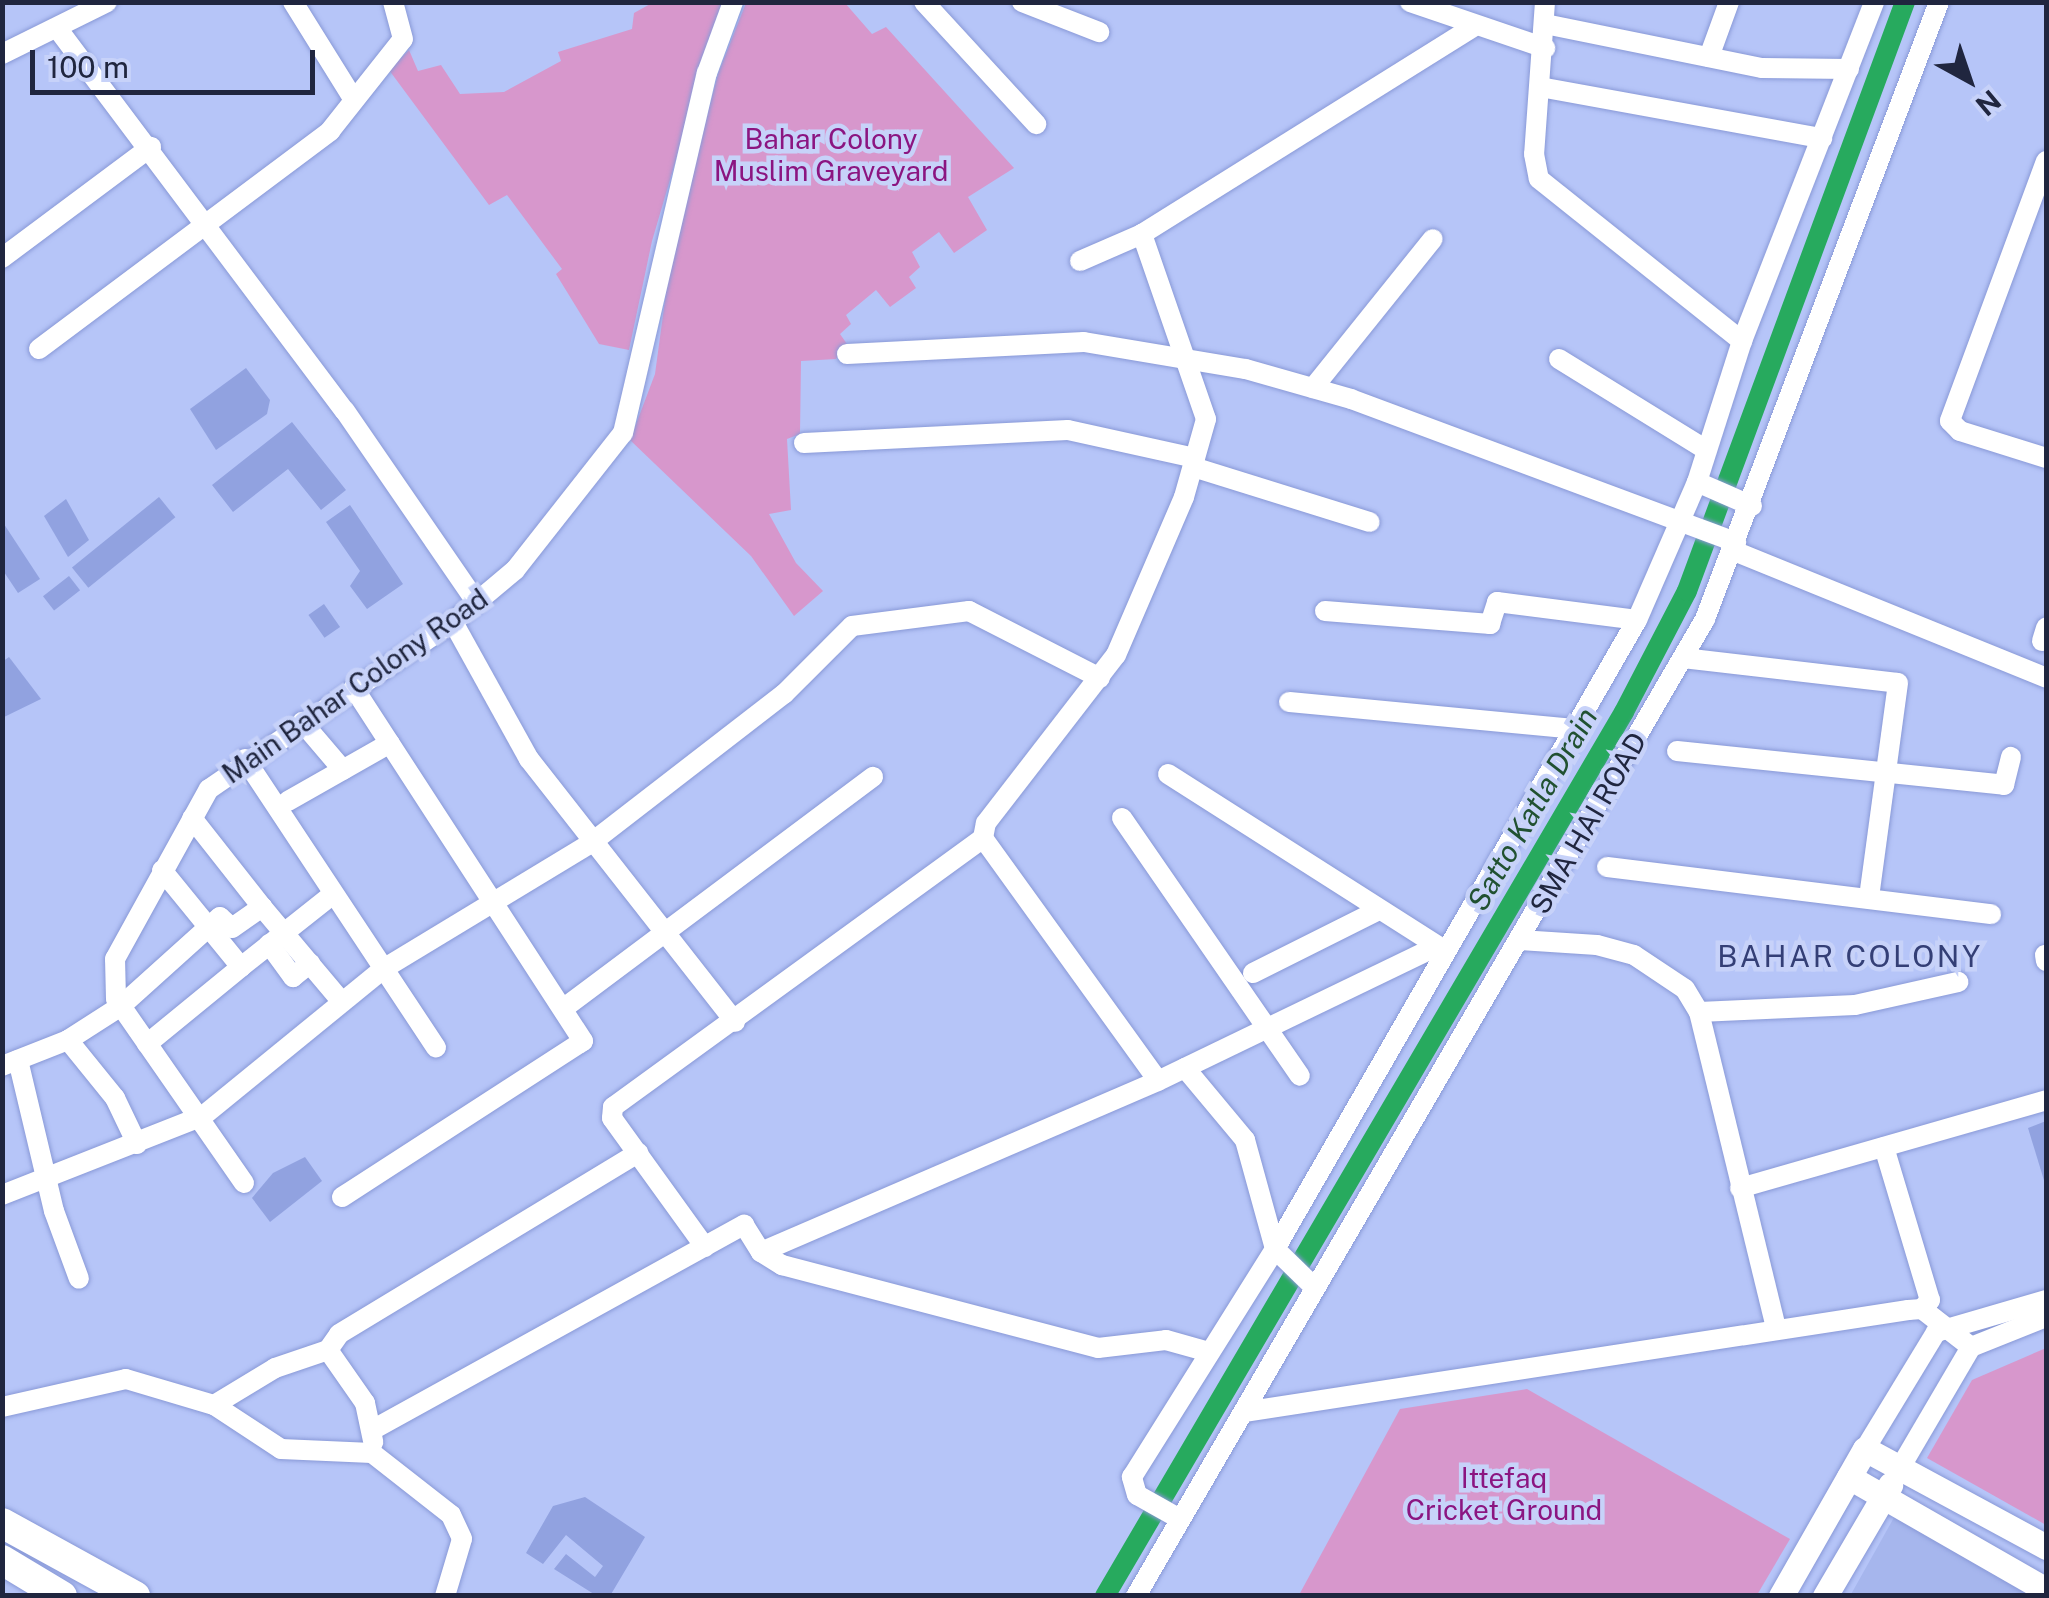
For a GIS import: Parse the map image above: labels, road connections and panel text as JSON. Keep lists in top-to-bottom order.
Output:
{
  "streets": {
    "street": ["Main Bahar Colony Road", "SMA HAI ROAD"]
  },
  "districts": ["BAHAR COLONY"],
  "water": ["Satto Katla Drain"],
  "parks": ["Bahar Colony Muslim Graveyard", "Ittefaq Cricket Ground"],
  "scale_bar": "100 m",
  "north": "bottom right"
}
